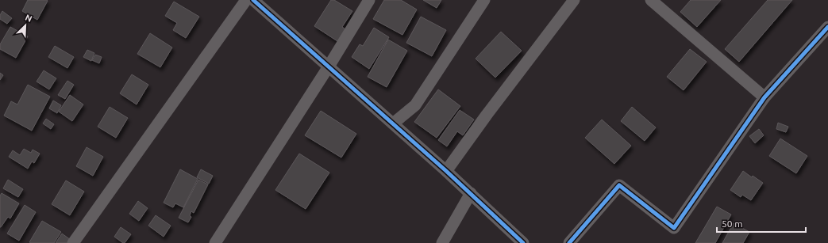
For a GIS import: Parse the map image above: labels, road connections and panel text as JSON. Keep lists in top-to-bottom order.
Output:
{
  "scale_bar": "50 m",
  "north": "top right"
}
